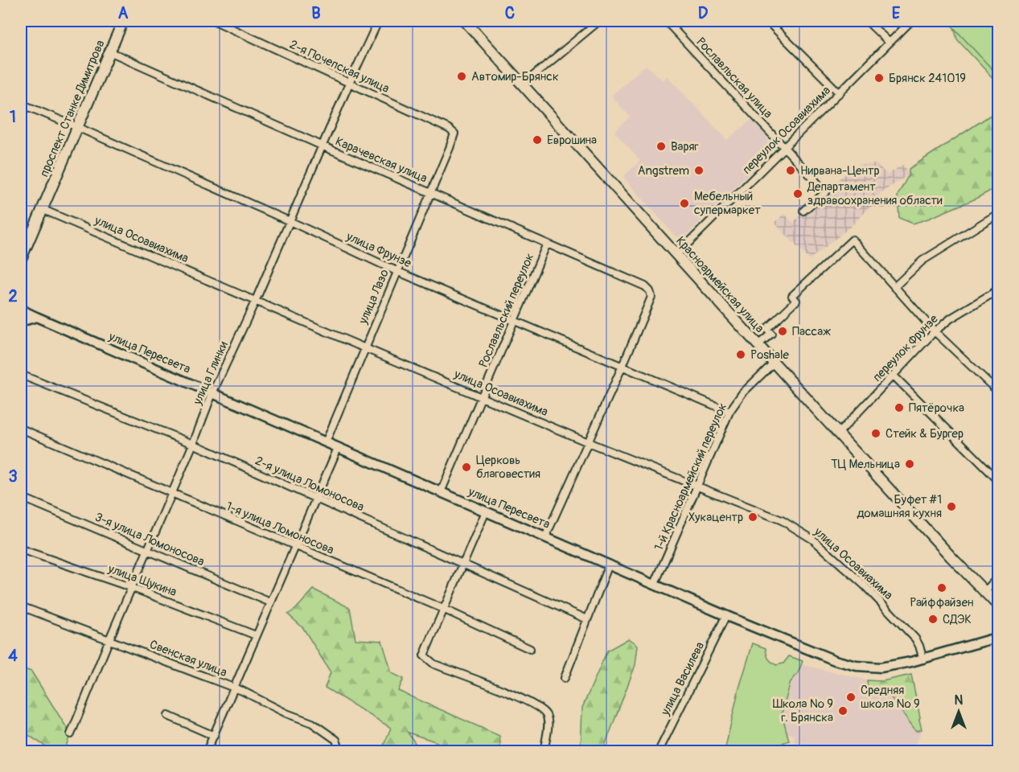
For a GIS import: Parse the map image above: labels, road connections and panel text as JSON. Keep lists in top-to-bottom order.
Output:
{
  "streets": {
    "main road": ["проспект Станке Димитрова", "Красноармейская улица", "улица Пересвета"],
    "street": [
      "2-я Почепская улица",
      "Рославльская улица",
      "переулок Осоавиахима",
      "Карачевская улица",
      "улица Осоавиахима",
      "улица Фрунзе",
      "улица Лазо",
      "Рославльский переулок",
      "переулок Фрунзе",
      "улица Глинки",
      "1-й Красноармейский переулок",
      "2-я улица Ломоносова",
      "1-я улица Ломоносова",
      "3-я улица Ломоносова",
      "улица Щукина",
      "Свенская улица",
      "улица Василева"
    ]
  },
  "crossings": [
    ["2-я Почепская улица", "улица Лазо"],
    ["2-я Почепская улица", "улица Глинки"],
    ["Рославльская улица", "переулок Осоавиахима"],
    ["проспект Станке Димитрова", "Карачевская улица"],
    ["проспект Станке Димитрова", "улица Осоавиахима"],
    ["проспект Станке Димитрова", "улица Фрунзе"],
    ["переулок Осоавиахима", "Красноармейская улица"],
    ["Карачевская улица", "улица Фрунзе"],
    ["Карачевская улица", "улица Лазо"],
    ["Карачевская улица", "Рославльский переулок"],
    ["Карачевская улица", "улица Глинки"],
    ["улица Осоавиахима", "улица Лазо"],
    ["улица Осоавиахима", "Рославльский переулок"],
    ["улица Осоавиахима", "улица Пересвета"],
    ["улица Осоавиахима", "улица Глинки"],
    ["улица Осоавиахима", "1-й Красноармейский переулок"],
    ["улица Фрунзе", "улица Лазо"],
    ["улица Фрунзе", "Рославльский переулок"],
    ["улица Фрунзе", "улица Глинки"],
    ["улица Фрунзе", "1-й Красноармейский переулок"],
    ["Красноармейская улица", "переулок Фрунзе"],
    ["Красноармейская улица", "1-й Красноармейский переулок"],
    ["улица Лазо", "улица Пересвета"],
    ["Рославльский переулок", "улица Пересвета"],
    ["улица Пересвета", "улица Глинки"],
    ["улица Пересвета", "1-й Красноармейский переулок"],
    ["улица Пересвета", "улица Василева"],
    ["улица Глинки", "2-я улица Ломоносова"],
    ["улица Глинки", "1-я улица Ломоносова"],
    ["улица Глинки", "3-я улица Ломоносова"],
    ["улица Глинки", "улица Щукина"],
    ["улица Глинки", "Свенская улица"]
  ],
  "places": [
    "Автомир-Брянск",
    "Брянск 241019",
    "Еврошина",
    "Варяг",
    "Angstrem",
    "Нирвана-Центр",
    "Департамент здравоохранения области",
    "Мебельный супермаркет",
    "Пассаж",
    "Poshale",
    "Пятёрочка",
    "Стейк & Бургер",
    "ТЦ Мельница",
    "Церковь благовестия",
    "Буфет #1 домашняя кухня",
    "Хукацентр",
    "Райффайзен",
    "СДЭК",
    "Средняя школа № 9",
    "Школа № 9 г. Брянска"
  ],
  "north": "top",
  "grid": {
    "columns": [
      "A",
      "B",
      "C",
      "D",
      "E"
    ],
    "rows": [
      "1",
      "2",
      "3",
      "4"
    ]
  }
}
